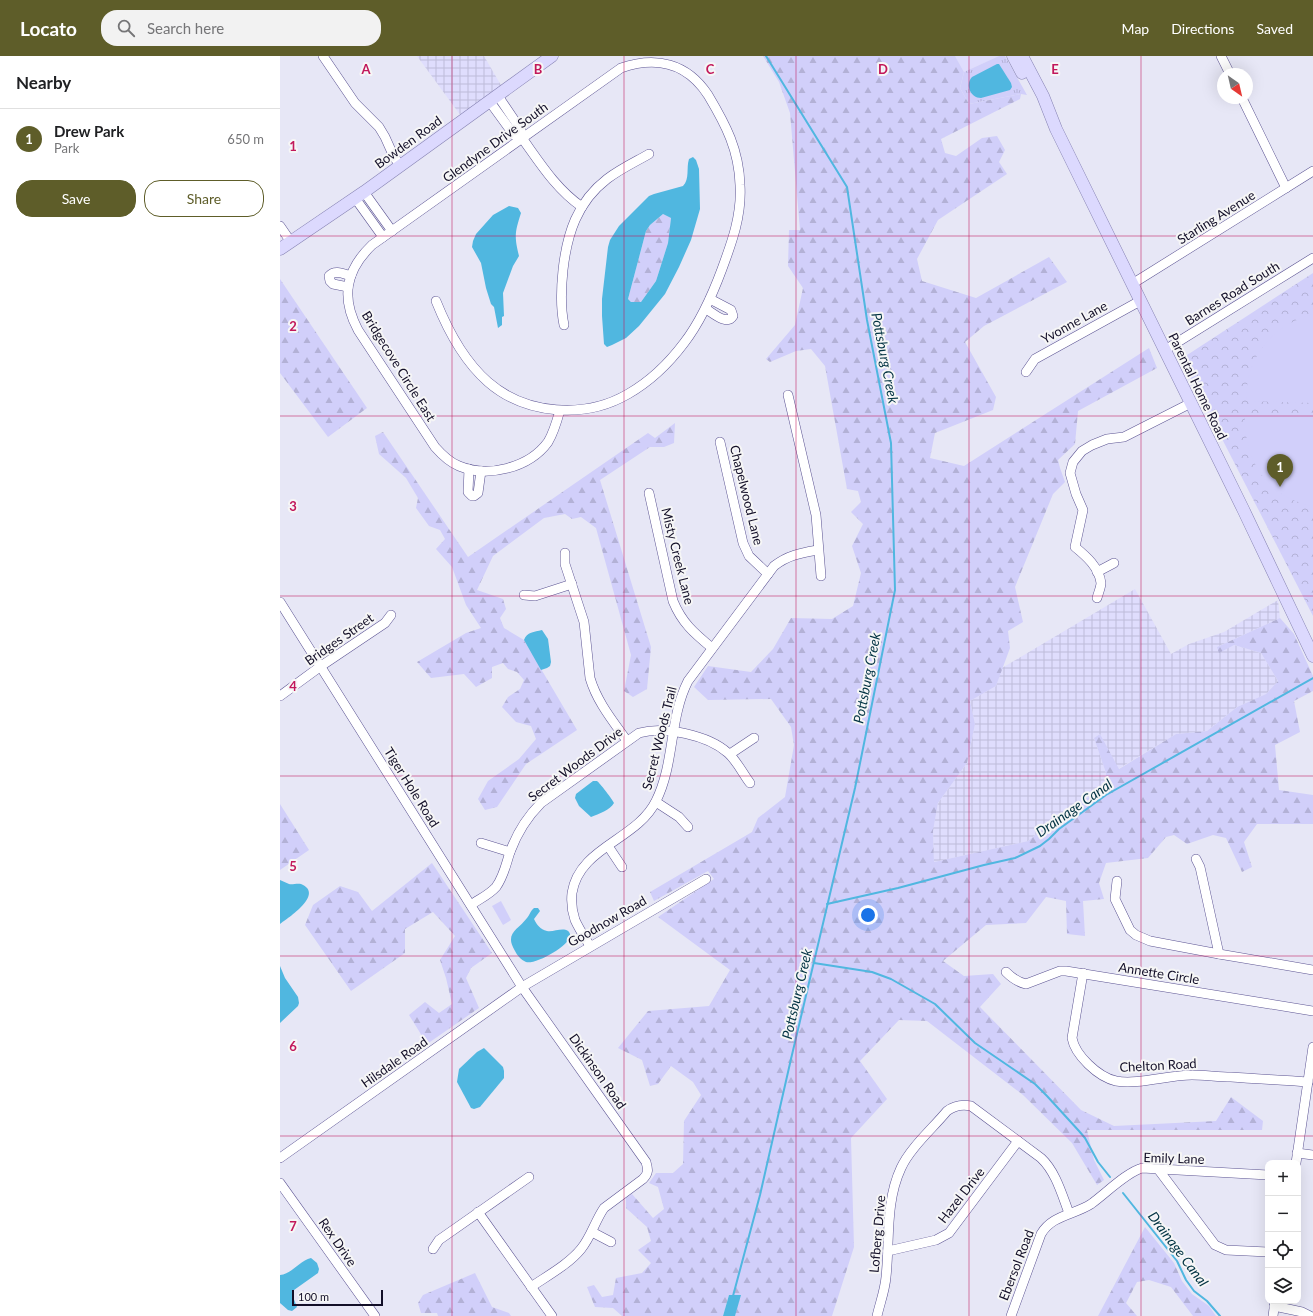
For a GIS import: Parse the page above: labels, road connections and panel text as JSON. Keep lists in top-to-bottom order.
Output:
{
  "streets": {
    "main road": ["Bowden Road", "Parental Home Road"],
    "street": [
      "Glendyne Drive South",
      "Starling Avenue",
      "Barnes Road South",
      "Yvonne Lane",
      "Bridgecove Circle East",
      "Chapelwood Lane",
      "Misty Creek Lane",
      "Bridges Street",
      "Secret Woods Trail",
      "Secret Woods Drive",
      "Tiger Hole Road",
      "Goodnow Road",
      "Annette Circle",
      "Hilsdale Road",
      "Chelton Road",
      "Dickinson Road",
      "Emily Lane",
      "Hazel Drive",
      "Lofberg Drive",
      "Rex Drive",
      "Ebersol Road"
    ]
  },
  "crossings": [
    ["Glendyne Drive South", "Bridgecove Circle East"],
    ["Starling Avenue", "Parental Home Road"],
    ["Barnes Road South", "Parental Home Road"],
    ["Yvonne Lane", "Parental Home Road"],
    ["Misty Creek Lane", "Secret Woods Trail"],
    ["Bridges Street", "Tiger Hole Road"],
    ["Secret Woods Trail", "Secret Woods Drive"],
    ["Secret Woods Trail", "Goodnow Road"],
    ["Secret Woods Drive", "Tiger Hole Road"],
    ["Tiger Hole Road", "Goodnow Road"],
    ["Tiger Hole Road", "Hilsdale Road"],
    ["Tiger Hole Road", "Dickinson Road"],
    ["Goodnow Road", "Hilsdale Road"],
    ["Goodnow Road", "Dickinson Road"],
    ["Annette Circle", "Chelton Road"],
    ["Hilsdale Road", "Dickinson Road"],
    ["Emily Lane", "Ebersol Road"],
    ["Hazel Drive", "Lofberg Drive"]
  ],
  "water": ["Pottsburg Creek", "Drainage Canal"],
  "scale_bar": "100 m",
  "north": "bottom right",
  "page": {
    "header": "Locato",
    "search": "Search here",
    "nav": ["Map", "Directions", "Saved"],
    "heading": "Nearby",
    "list": [
      {
        "mark": "1",
        "name": "Drew Park",
        "note": "Park",
        "value": "650 m"
      }
    ],
    "buttons": ["Save", "Share"],
    "pins": "1",
    "map_buttons": ["+", "−"],
    "scale": "100 m"
  },
  "grid": {
    "columns": [
      "A",
      "B",
      "C",
      "D",
      "E"
    ],
    "rows": [
      "1",
      "2",
      "3",
      "4",
      "5",
      "6",
      "7"
    ]
  }
}
